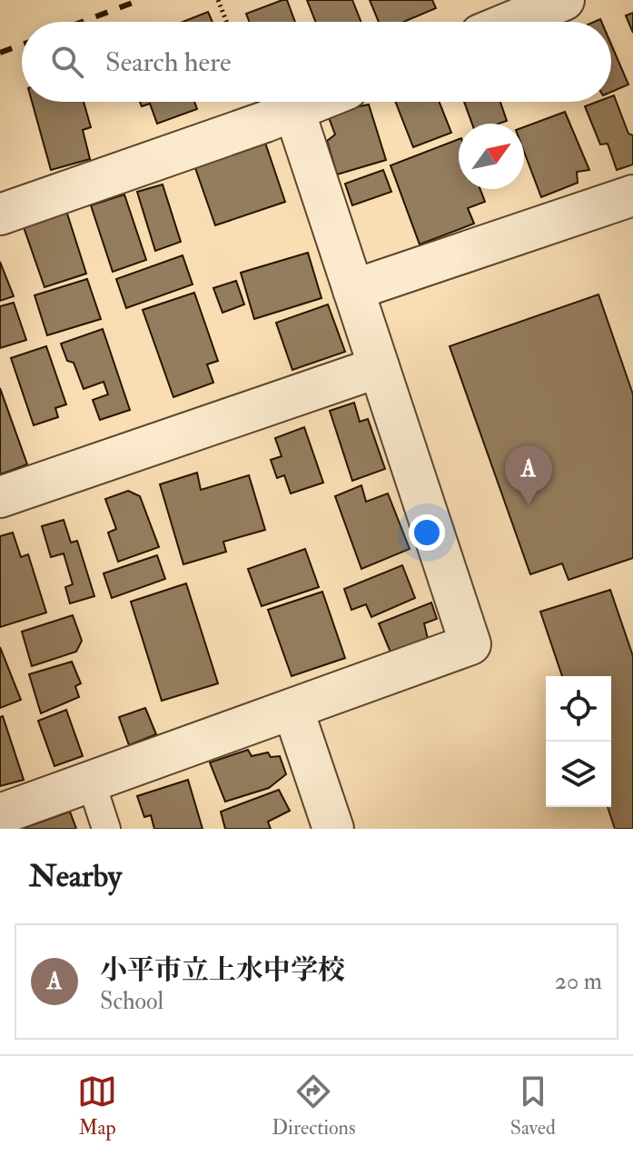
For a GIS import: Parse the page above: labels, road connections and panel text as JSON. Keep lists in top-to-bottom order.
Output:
{
  "north": "top right",
  "page": {
    "search": "Search here",
    "pins": "A",
    "heading": "Nearby",
    "list": [
      {
        "mark": "A",
        "name": "小平市立上水中学校",
        "note": "School",
        "value": "20 m"
      }
    ],
    "nav": ["Map", "Directions", "Saved"]
  }
}
